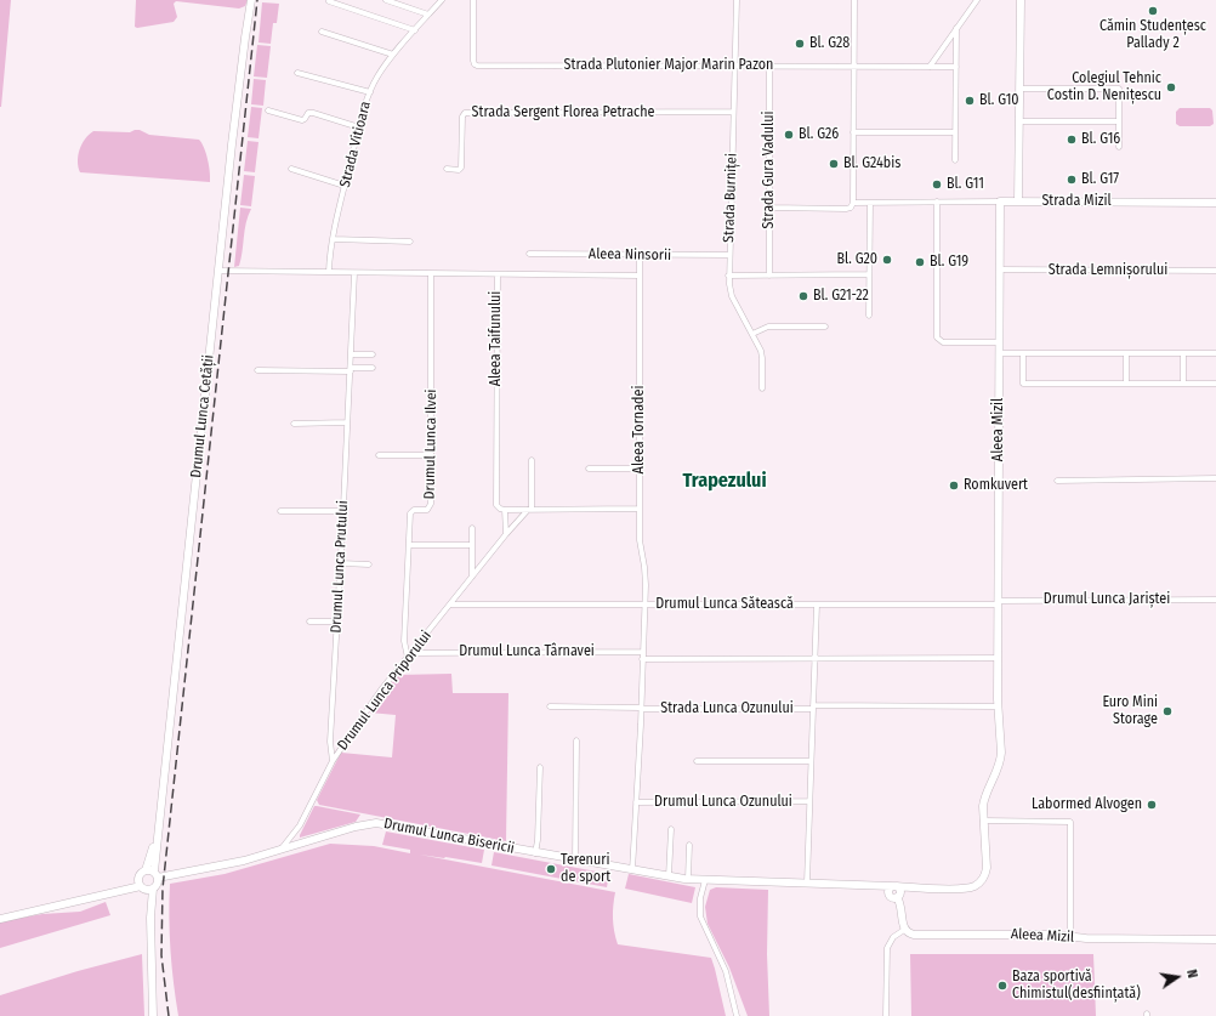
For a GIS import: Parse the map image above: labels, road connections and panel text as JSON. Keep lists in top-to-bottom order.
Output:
{
  "streets": {
    "street": [
      "Strada Plutonier Major Marin Pazon",
      "Strada Sergent Florea Petrache",
      "Strada Vitioara",
      "Strada Gura Vadului",
      "Strada Burniței",
      "Strada Mizil",
      "Aleea Ninsorii",
      "Strada Lemnișorului",
      "Aleea Taifunului",
      "Drumul Lunca Cetății",
      "Aleea Tornadei",
      "Aleea Mizil",
      "Drumul Lunca Ilvei",
      "Drumul Lunca Prutului",
      "Drumul Lunca Jariștei",
      "Drumul Lunca Sătească",
      "Drumul Lunca Târnavei",
      "Drumul Lunca Priporului",
      "Strada Lunca Ozunului",
      "Drumul Lunca Ozunului",
      "Drumul Lunca Bisericii"
    ]
  },
  "crossings": [
    ["Strada Plutonier Major Marin Pazon", "Strada Gura Vadului"],
    ["Strada Plutonier Major Marin Pazon", "Strada Burniței"],
    ["Strada Sergent Florea Petrache", "Strada Burniței"],
    ["Strada Gura Vadului", "Strada Mizil"],
    ["Strada Burniței", "Aleea Ninsorii"],
    ["Strada Mizil", "Aleea Mizil"],
    ["Aleea Ninsorii", "Aleea Tornadei"],
    ["Strada Lemnișorului", "Aleea Mizil"],
    ["Aleea Taifunului", "Aleea Tornadei"],
    ["Aleea Taifunului", "Drumul Lunca Priporului"],
    ["Aleea Tornadei", "Drumul Lunca Sătească"],
    ["Aleea Mizil", "Drumul Lunca Jariștei"],
    ["Aleea Mizil", "Drumul Lunca Sătească"],
    ["Aleea Mizil", "Strada Lunca Ozunului"],
    ["Drumul Lunca Ilvei", "Drumul Lunca Târnavei"],
    ["Drumul Lunca Ilvei", "Drumul Lunca Priporului"],
    ["Drumul Lunca Prutului", "Drumul Lunca Priporului"],
    ["Drumul Lunca Jariștei", "Drumul Lunca Sătească"],
    ["Drumul Lunca Sătească", "Drumul Lunca Priporului"],
    ["Drumul Lunca Sătească", "Drumul Lunca Ozunului"],
    ["Drumul Lunca Târnavei", "Drumul Lunca Priporului"],
    ["Drumul Lunca Priporului", "Drumul Lunca Bisericii"],
    ["Strada Lunca Ozunului", "Drumul Lunca Ozunului"],
    ["Drumul Lunca Ozunului", "Drumul Lunca Bisericii"]
  ],
  "districts": ["Trapezului"],
  "places": [
    "Cămin Studențesc Pallady 2",
    "Bl. G28",
    "Colegiul Tehnic Costin D. Nenițescu",
    "Bl. G10",
    "Bl. G26",
    "Bl. G16",
    "Bl. G24bis",
    "Bl. G17",
    "Bl. G11",
    "Bl. G20",
    "Bl. G19",
    "Bl. G21-22",
    "Romkuvert",
    "Euro Mini Storage",
    "Labormed Alvogen",
    "Terenuri de sport",
    "Baza sportivă Chimistul(desființată)"
  ],
  "north": "right"
}
